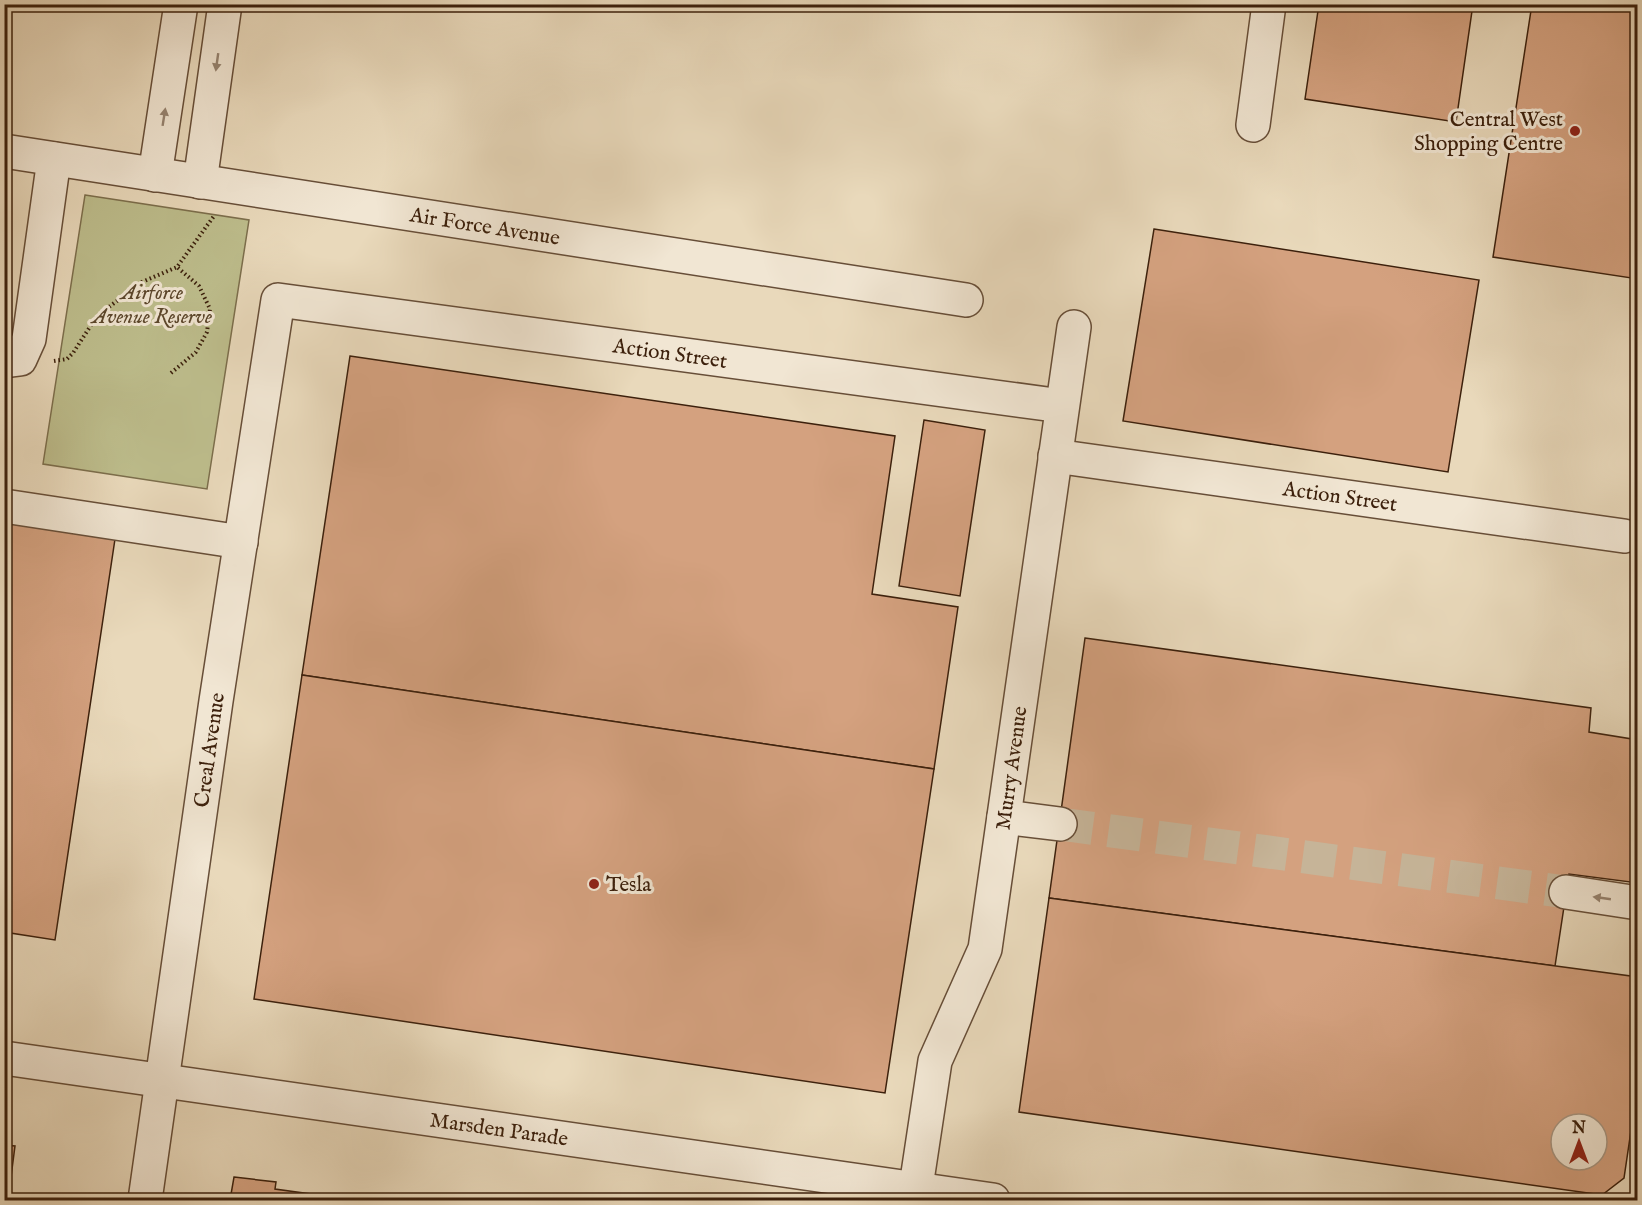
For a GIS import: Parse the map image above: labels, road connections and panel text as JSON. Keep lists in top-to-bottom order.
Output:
{
  "streets": {
    "street": [
      "Air Force Avenue",
      "Action Street",
      "Creal Avenue",
      "Murry Avenue",
      "Marsden Parade"
    ]
  },
  "crossings": [
    ["Action Street", "Creal Avenue"],
    ["Action Street", "Murry Avenue"],
    ["Creal Avenue", "Marsden Parade"],
    ["Murry Avenue", "Marsden Parade"]
  ],
  "parks": ["Airforce Avenue Reserve"],
  "places": ["Central West Shopping Centre", "Tesla"],
  "north": "top"
}
